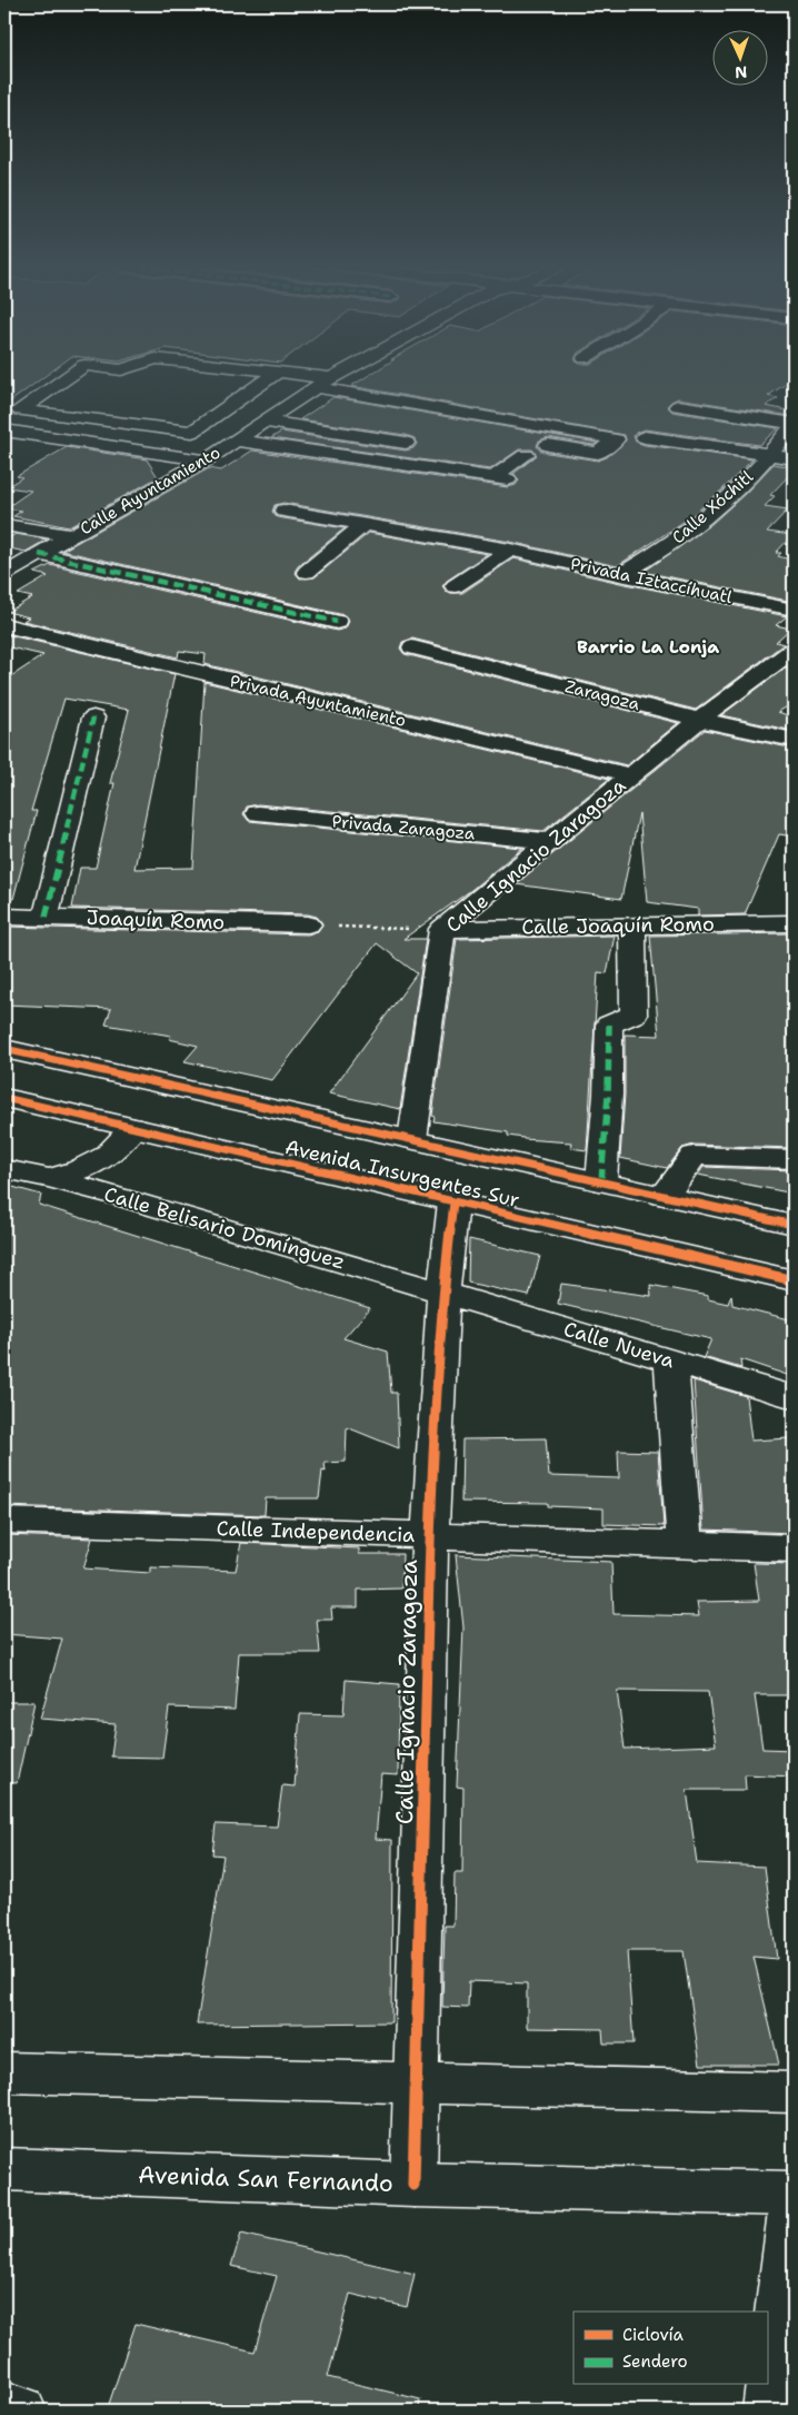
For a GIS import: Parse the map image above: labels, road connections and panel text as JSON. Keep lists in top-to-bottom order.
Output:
{
  "streets": {
    "street": [
      "Calle Ayuntamiento",
      "Calle Xóchitl",
      "Privada Iztaccíhuatl",
      "Zaragoza",
      "Privada Ayuntamiento",
      "Privada Zaragoza",
      "Calle Ignacio Zaragoza",
      "Joaquín Romo",
      "Calle Joaquín Romo",
      "Avenida Insurgentes Sur",
      "Calle Belisario Domínguez",
      "Calle Nueva",
      "Calle Independencia",
      "Avenida San Fernando"
    ]
  },
  "crossings": [
    ["Calle Xóchitl", "Privada Iztaccíhuatl"],
    ["Zaragoza", "Calle Ignacio Zaragoza"],
    ["Privada Ayuntamiento", "Calle Ignacio Zaragoza"],
    ["Privada Zaragoza", "Calle Ignacio Zaragoza"],
    ["Calle Ignacio Zaragoza", "Calle Joaquín Romo"],
    ["Calle Ignacio Zaragoza", "Avenida Insurgentes Sur"],
    ["Calle Ignacio Zaragoza", "Calle Belisario Domínguez"],
    ["Calle Ignacio Zaragoza", "Calle Nueva"],
    ["Calle Ignacio Zaragoza", "Calle Independencia"],
    ["Calle Ignacio Zaragoza", "Avenida San Fernando"],
    ["Calle Belisario Domínguez", "Calle Nueva"]
  ],
  "districts": ["Barrio La Lonja"],
  "legend": ["Ciclovía", "Sendero"],
  "north": "bottom"
}
